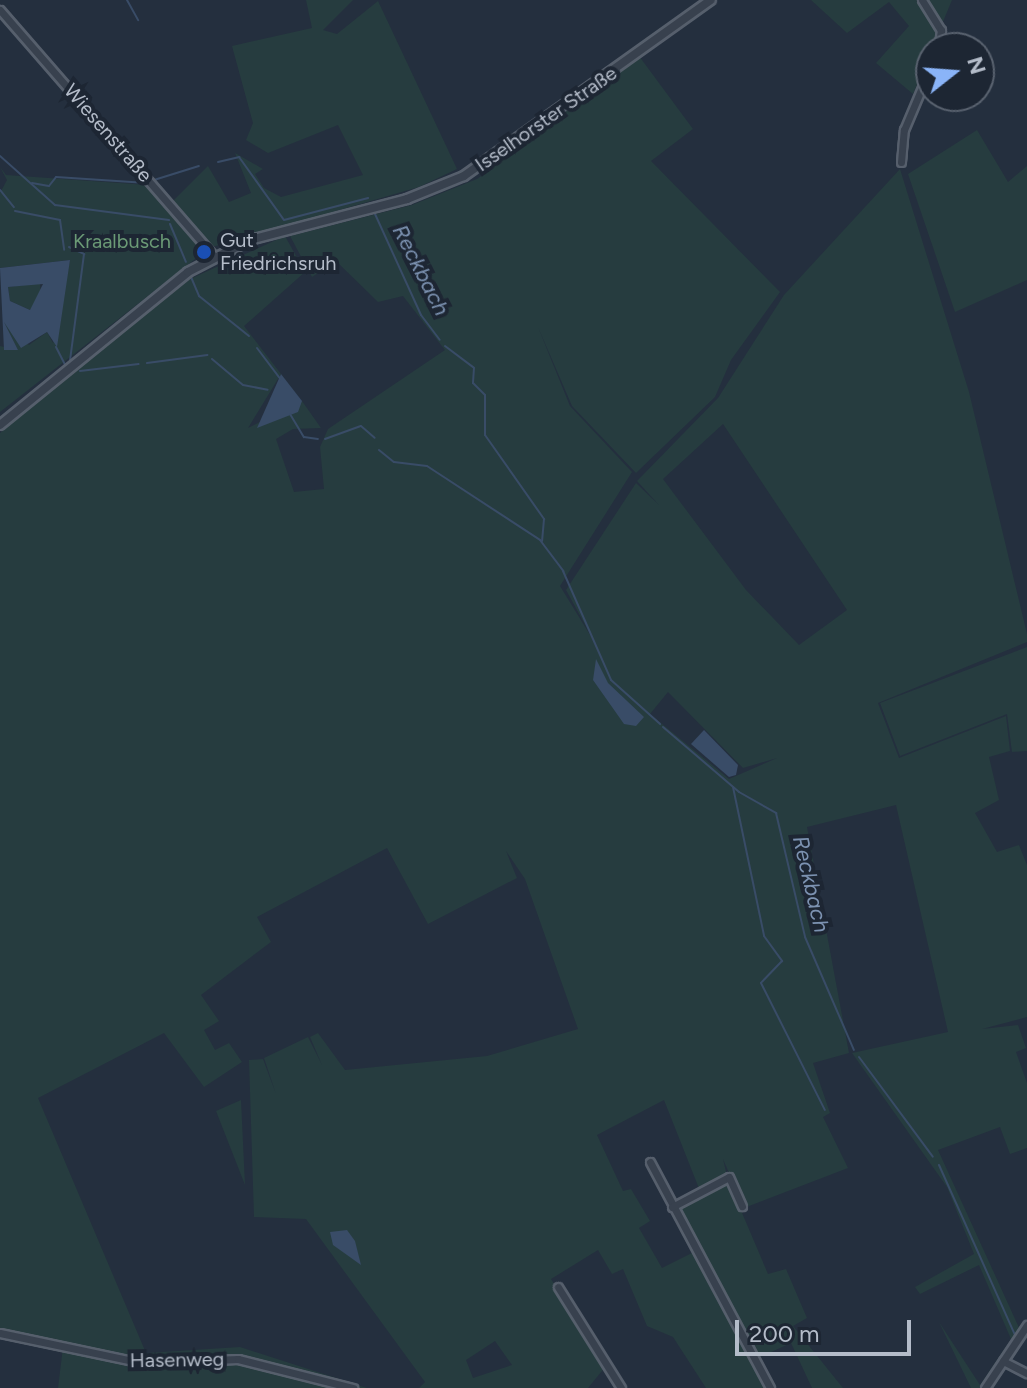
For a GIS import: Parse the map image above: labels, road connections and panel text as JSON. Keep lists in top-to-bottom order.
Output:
{
  "streets": {
    "street": ["Isselhorster Straße", "Wiesenstraße", "Hasenweg"]
  },
  "crossings": [
    ["Isselhorster Straße", "Wiesenstraße"]
  ],
  "water": ["Reckbach"],
  "parks": ["Kraalbusch"],
  "places": ["Gut Friedrichsruh"],
  "scale_bar": "200 m",
  "north": "right"
}
